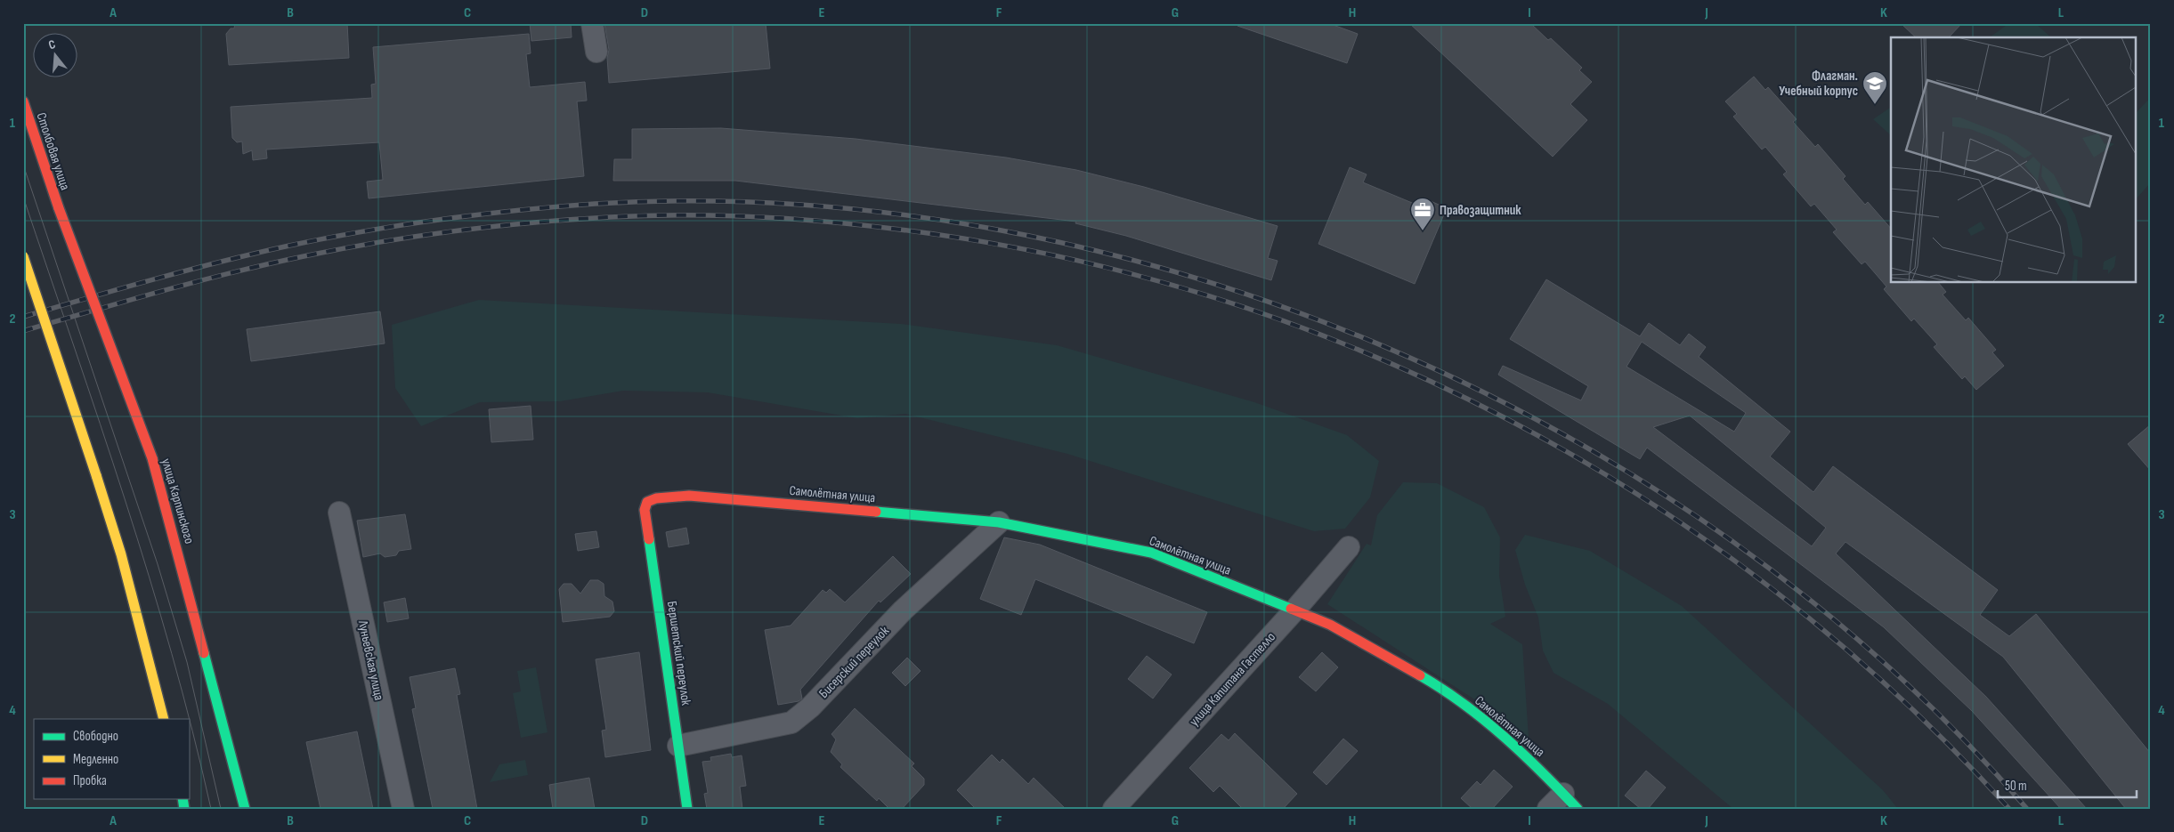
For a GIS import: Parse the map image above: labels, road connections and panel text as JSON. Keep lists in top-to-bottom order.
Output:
{
  "streets": {
    "street": [
      "Столбовая улица",
      "Самолётная улица",
      "улица Карпинского",
      "Бершетский переулок",
      "Луньевская улица",
      "Бисерский переулок",
      "улица Капитана Гастелло"
    ]
  },
  "crossings": [
    ["Столбовая улица", "улица Карпинского"],
    ["Самолётная улица", "Бершетский переулок"],
    ["Самолётная улица", "Бисерский переулок"],
    ["Самолётная улица", "улица Капитана Гастелло"],
    ["Бершетский переулок", "Бисерский переулок"]
  ],
  "places": {
    "school or university": ["Флагман. Учебный корпус"],
    "office": ["Правозащитник"]
  },
  "legend": ["Свободно", "Медленно", "Пробка"],
  "scale_bar": "50 m",
  "north": "top",
  "grid": {
    "columns": [
      "A",
      "B",
      "C",
      "D",
      "E",
      "F",
      "G",
      "H",
      "I",
      "J",
      "K",
      "L"
    ],
    "rows": [
      "1",
      "2",
      "3",
      "4"
    ]
  }
}
